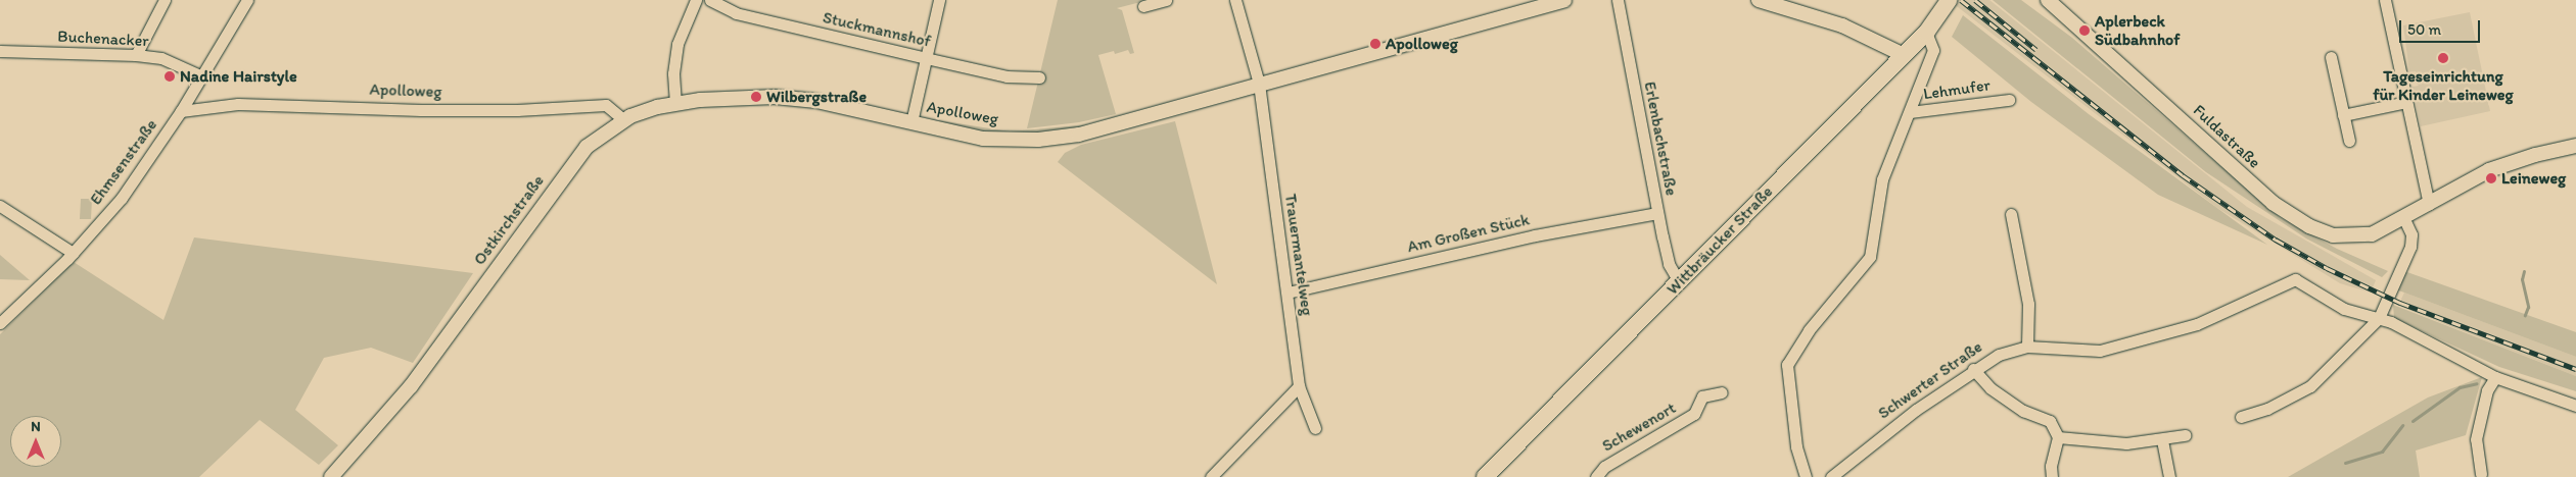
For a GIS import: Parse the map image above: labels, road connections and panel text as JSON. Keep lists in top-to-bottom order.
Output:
{
  "streets": {
    "main road": ["Wittbräucker Straße"],
    "street": [
      "Stuckmannshof",
      "Buchenacker",
      "Lehmufer",
      "Apolloweg",
      "Fuldastraße",
      "Erlenbachstraße",
      "Ehmsenstraße",
      "Ostkirchstraße",
      "Am Großen Stück",
      "Trauermantelweg",
      "Schwerter Straße",
      "Schewenort"
    ]
  },
  "crossings": [
    ["Buchenacker", "Ehmsenstraße"],
    ["Apolloweg", "Ehmsenstraße"],
    ["Apolloweg", "Ostkirchstraße"],
    ["Apolloweg", "Trauermantelweg"],
    ["Erlenbachstraße", "Am Großen Stück"],
    ["Erlenbachstraße", "Wittbräucker Straße"],
    ["Am Großen Stück", "Trauermantelweg"]
  ],
  "places": [
    "Aplerbeck Südbahnhof",
    "Apolloweg",
    "Tageseinrichtung für Kinder Leineweg",
    "Nadine Hairstyle",
    "Wilbergstraße",
    "Leineweg"
  ],
  "scale_bar": "50 m",
  "north": "top"
}
